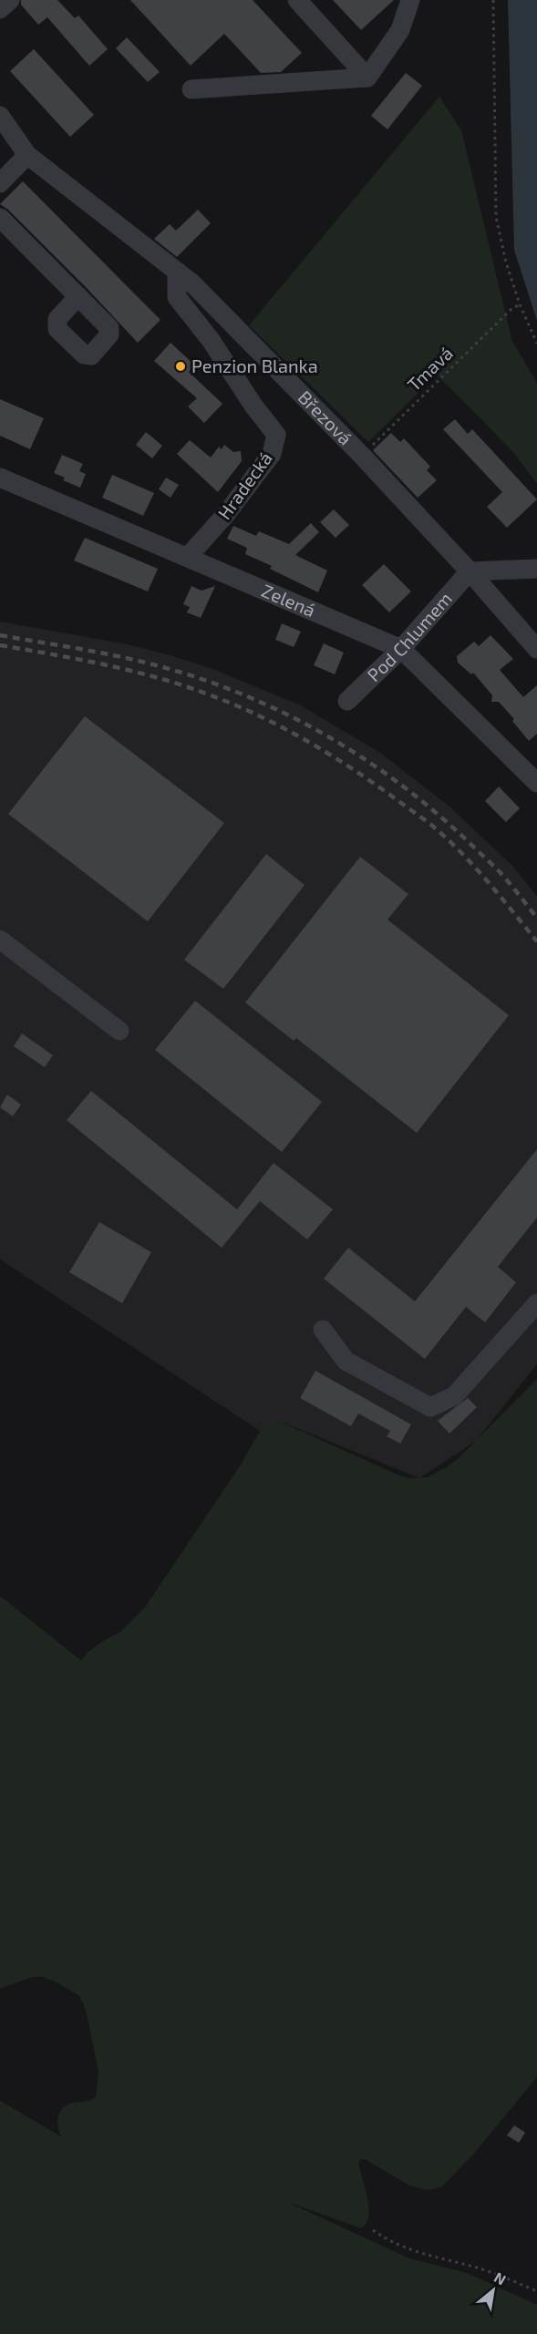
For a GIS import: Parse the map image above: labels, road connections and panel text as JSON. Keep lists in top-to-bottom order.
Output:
{
  "streets": {
    "street": [
      "Březová",
      "Hradecká",
      "Zelená",
      "Pod Chlumem"
    ],
    "path": ["Tmavá"]
  },
  "crossings": [
    ["Tmavá", "Březová"],
    ["Březová", "Hradecká"],
    ["Březová", "Pod Chlumem"],
    ["Hradecká", "Zelená"],
    ["Zelená", "Pod Chlumem"]
  ],
  "places": ["Penzion Blanka"],
  "north": "top right"
}
